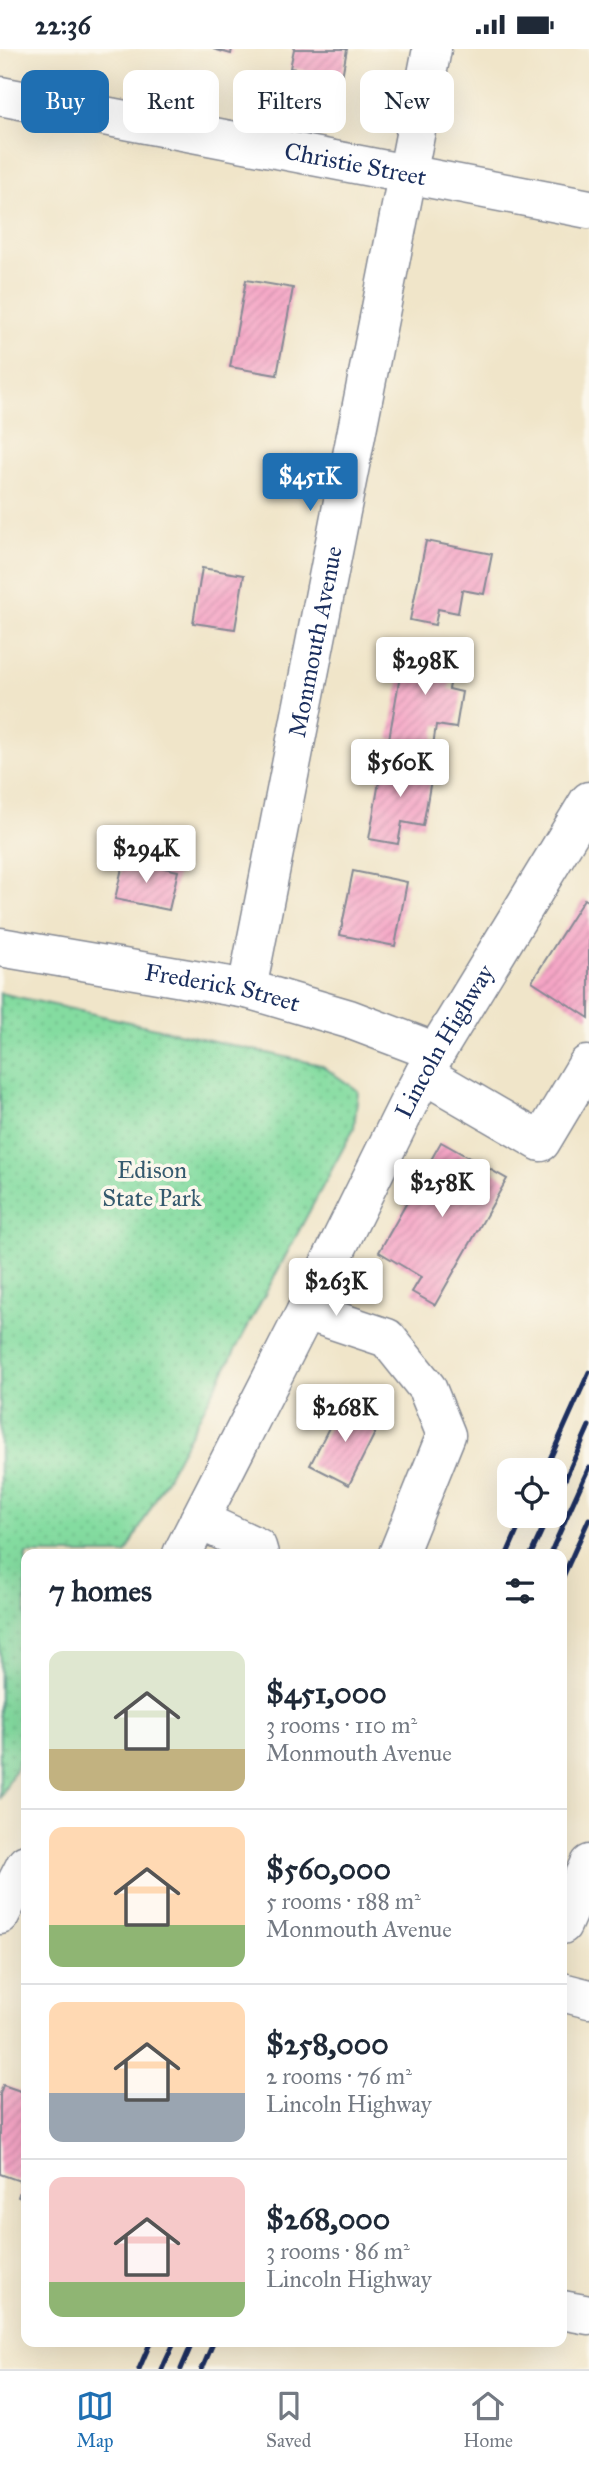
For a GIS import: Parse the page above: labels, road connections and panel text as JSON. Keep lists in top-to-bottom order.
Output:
{
  "streets": {
    "street": [
      "Christie Street",
      "Monmouth Avenue",
      "Frederick Street",
      "Lincoln Highway"
    ]
  },
  "crossings": [
    ["Christie Street", "Monmouth Avenue"],
    ["Monmouth Avenue", "Frederick Street"],
    ["Frederick Street", "Lincoln Highway"]
  ],
  "parks": ["Edison State Park"],
  "page": {
    "status": "22:36",
    "chip": [
      "Buy",
      "Rent",
      "Filters",
      "New"
    ],
    "price": [
      "$451K",
      "$298K",
      "$560K",
      "$294K",
      "$258K",
      "$263K",
      "$268K"
    ],
    "heading": "7 homes",
    "list": [
      {
        "name": "$451,000",
        "note": "3 rooms · 110 m² · Monmouth Avenue"
      },
      {
        "name": "$560,000",
        "note": "5 rooms · 188 m² · Monmouth Avenue"
      },
      {
        "name": "$258,000",
        "note": "2 rooms · 76 m² · Lincoln Highway"
      },
      {
        "name": "$268,000",
        "note": "3 rooms · 86 m² · Lincoln Highway"
      }
    ],
    "tabs": ["Map", "Saved", "Home"]
  }
}
